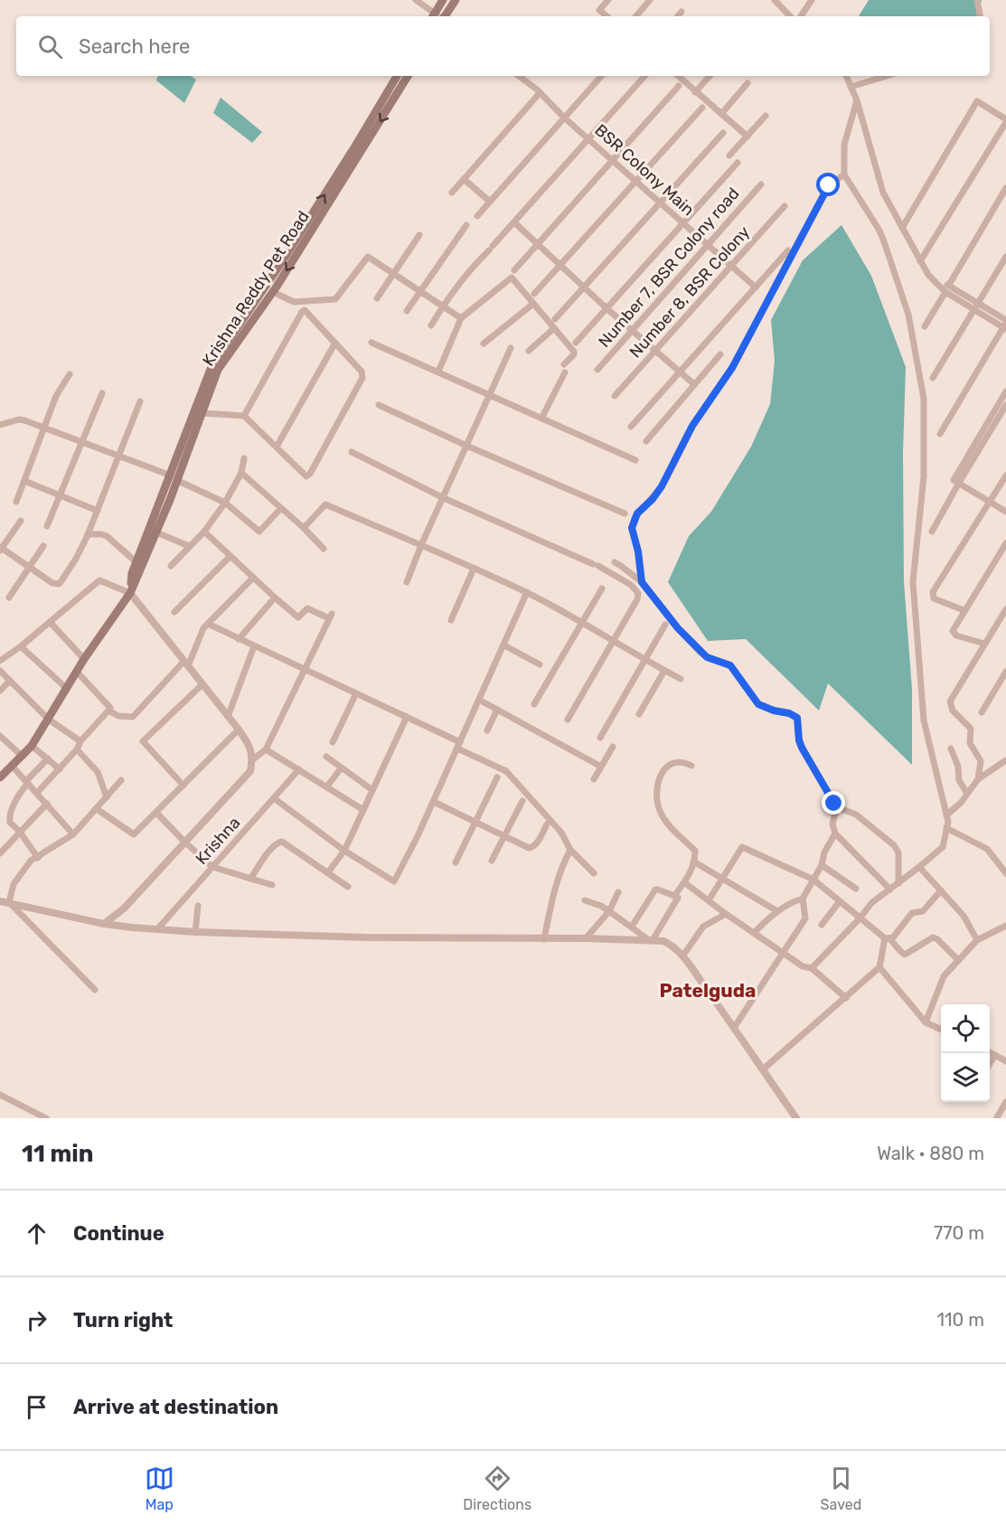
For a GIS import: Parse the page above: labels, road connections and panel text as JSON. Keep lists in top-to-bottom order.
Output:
{
  "streets": {
    "main road": ["Krishna Reddy Pet Road"],
    "street": [
      "BSR Colony Main",
      "Number 7, BSR Colony road",
      "Number 8, BSR Colony",
      "Krishna"
    ]
  },
  "crossings": [
    ["BSR Colony Main", "Number 7, BSR Colony road"],
    ["BSR Colony Main", "Number 8, BSR Colony"]
  ],
  "districts": ["Patelguda"],
  "page": {
    "search": "Search here",
    "heading": ["11 min", "Walk · 880 m"],
    "list": [
      ["Continue", "770 m"],
      ["Turn right", "110 m"],
      "Arrive at destination"
    ],
    "nav": ["Map", "Directions", "Saved"]
  }
}
